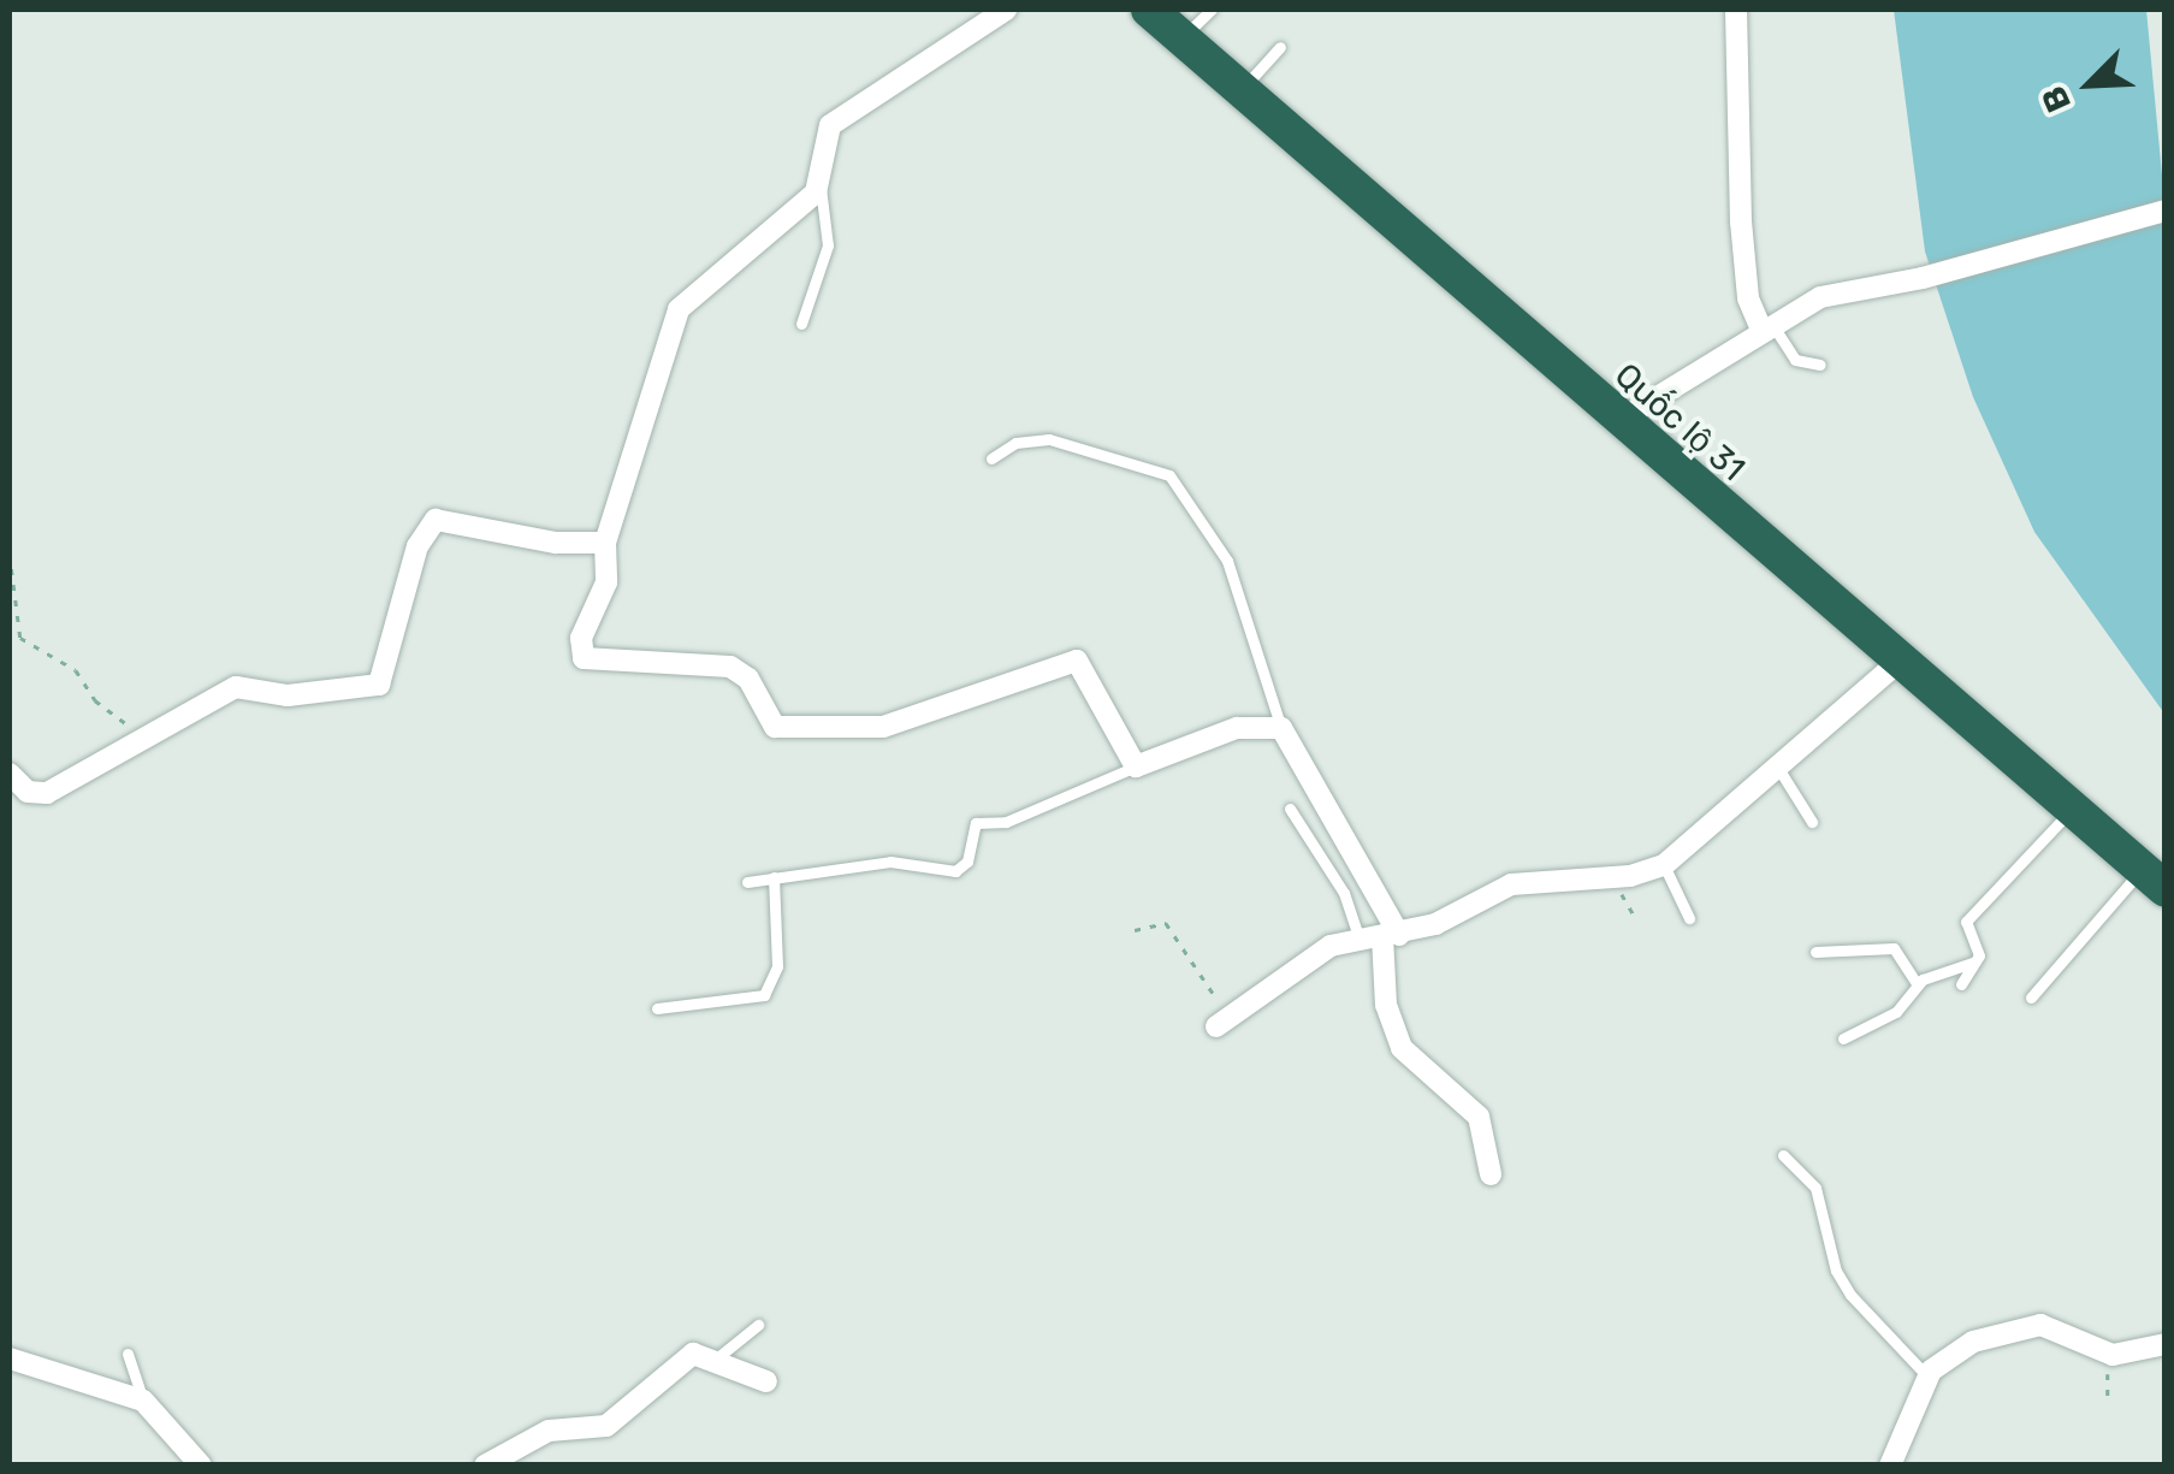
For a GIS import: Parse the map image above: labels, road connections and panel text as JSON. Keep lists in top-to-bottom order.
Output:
{
  "streets": {
    "highway": ["Quốc lộ 31"]
  },
  "north": "bottom left"
}
